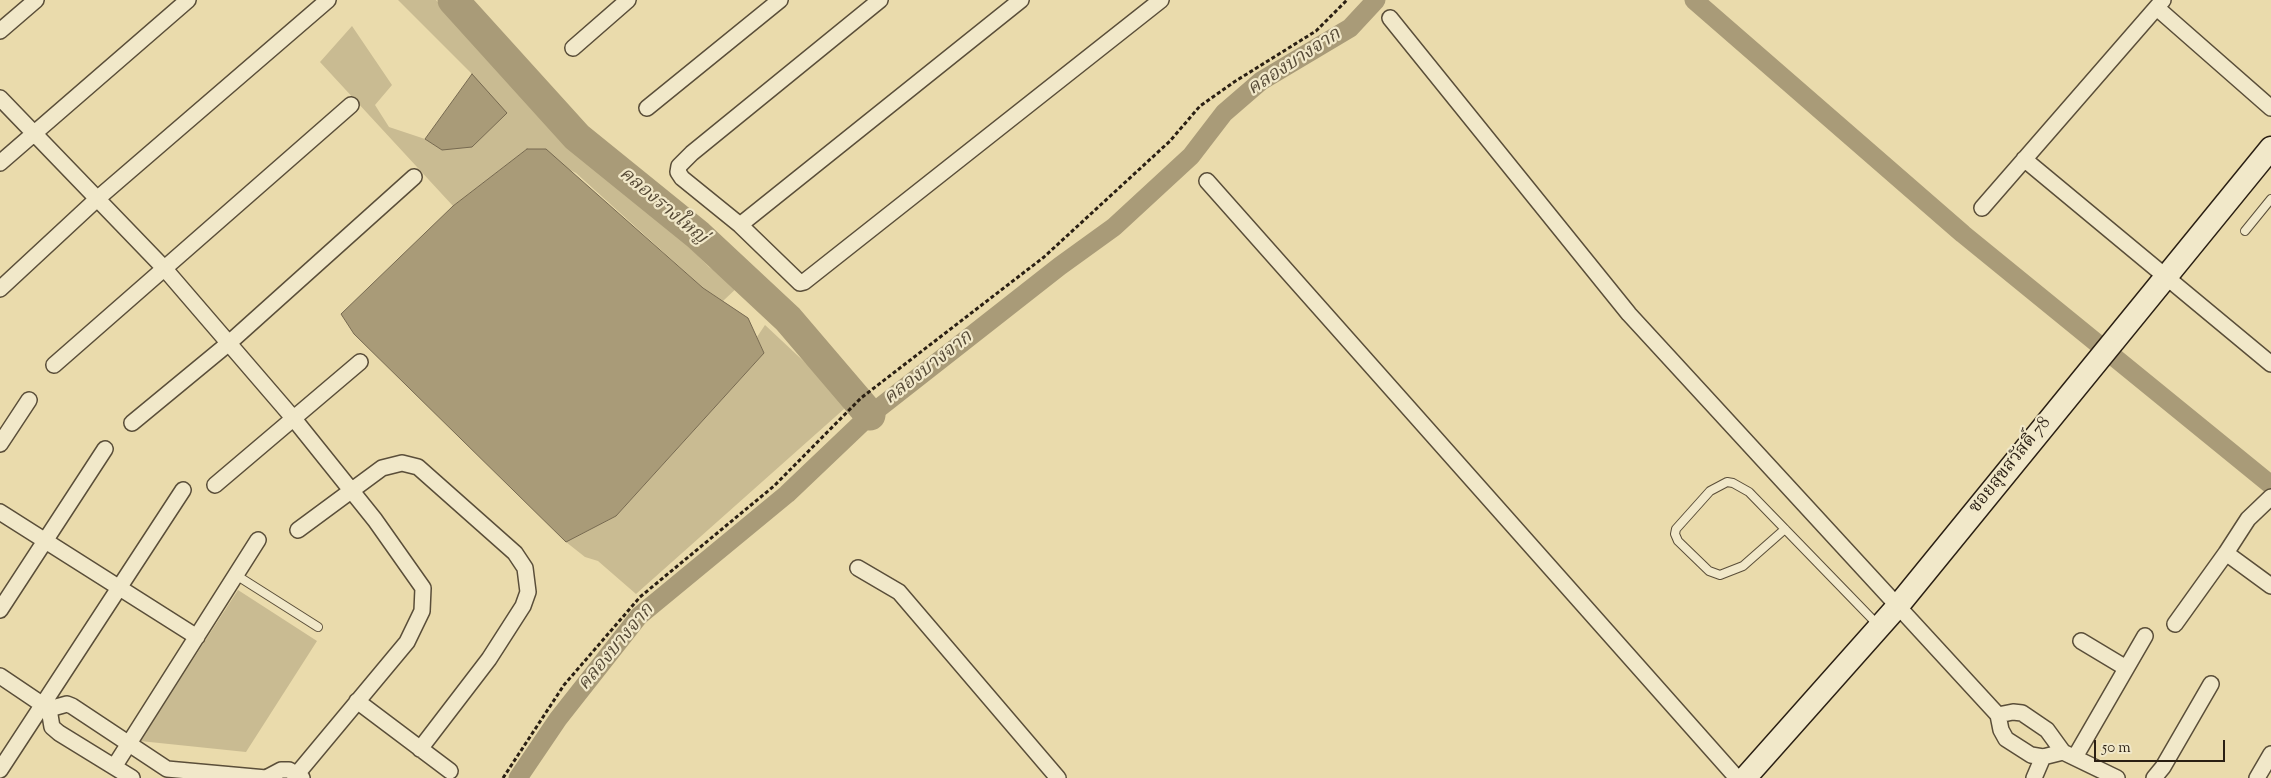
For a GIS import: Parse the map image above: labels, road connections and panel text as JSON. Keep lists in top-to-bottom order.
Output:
{
  "streets": {
    "street": ["ซอยสุขสวัสดิ์ 78"]
  },
  "water": ["คลองบางจาก", "คลองรางใหญ่"],
  "scale_bar": "50 m"
}
